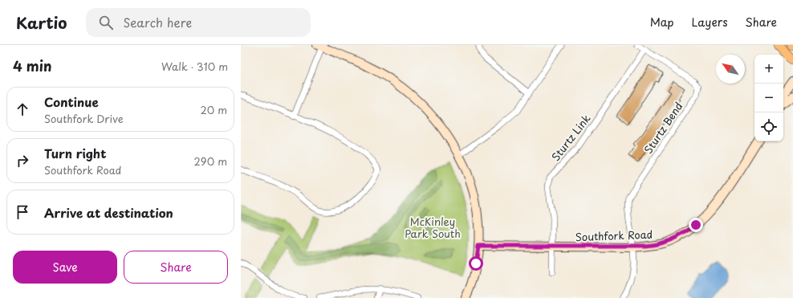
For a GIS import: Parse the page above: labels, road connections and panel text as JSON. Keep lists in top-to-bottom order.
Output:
{
  "streets": {
    "street": ["Sturtz Bend", "Sturtz Link", "Southfork Road"]
  },
  "crossings": [
    ["Sturtz Bend", "Sturtz Link"],
    ["Sturtz Bend", "Southfork Road"],
    ["Sturtz Link", "Southfork Road"]
  ],
  "parks": ["McKinley Park South"],
  "north": "top left",
  "page": {
    "header": "Kartio",
    "search": "Search here",
    "nav": ["Map", "Layers", "Share"],
    "heading": ["4 min", "Walk · 310 m"],
    "map_buttons": ["+", "−"],
    "list": [
      ["Continue", "Southfork Drive", "20 m"],
      ["Turn right", "Southfork Road", "290 m"],
      "Arrive at destination"
    ],
    "buttons": ["Save", "Share"]
  }
}
